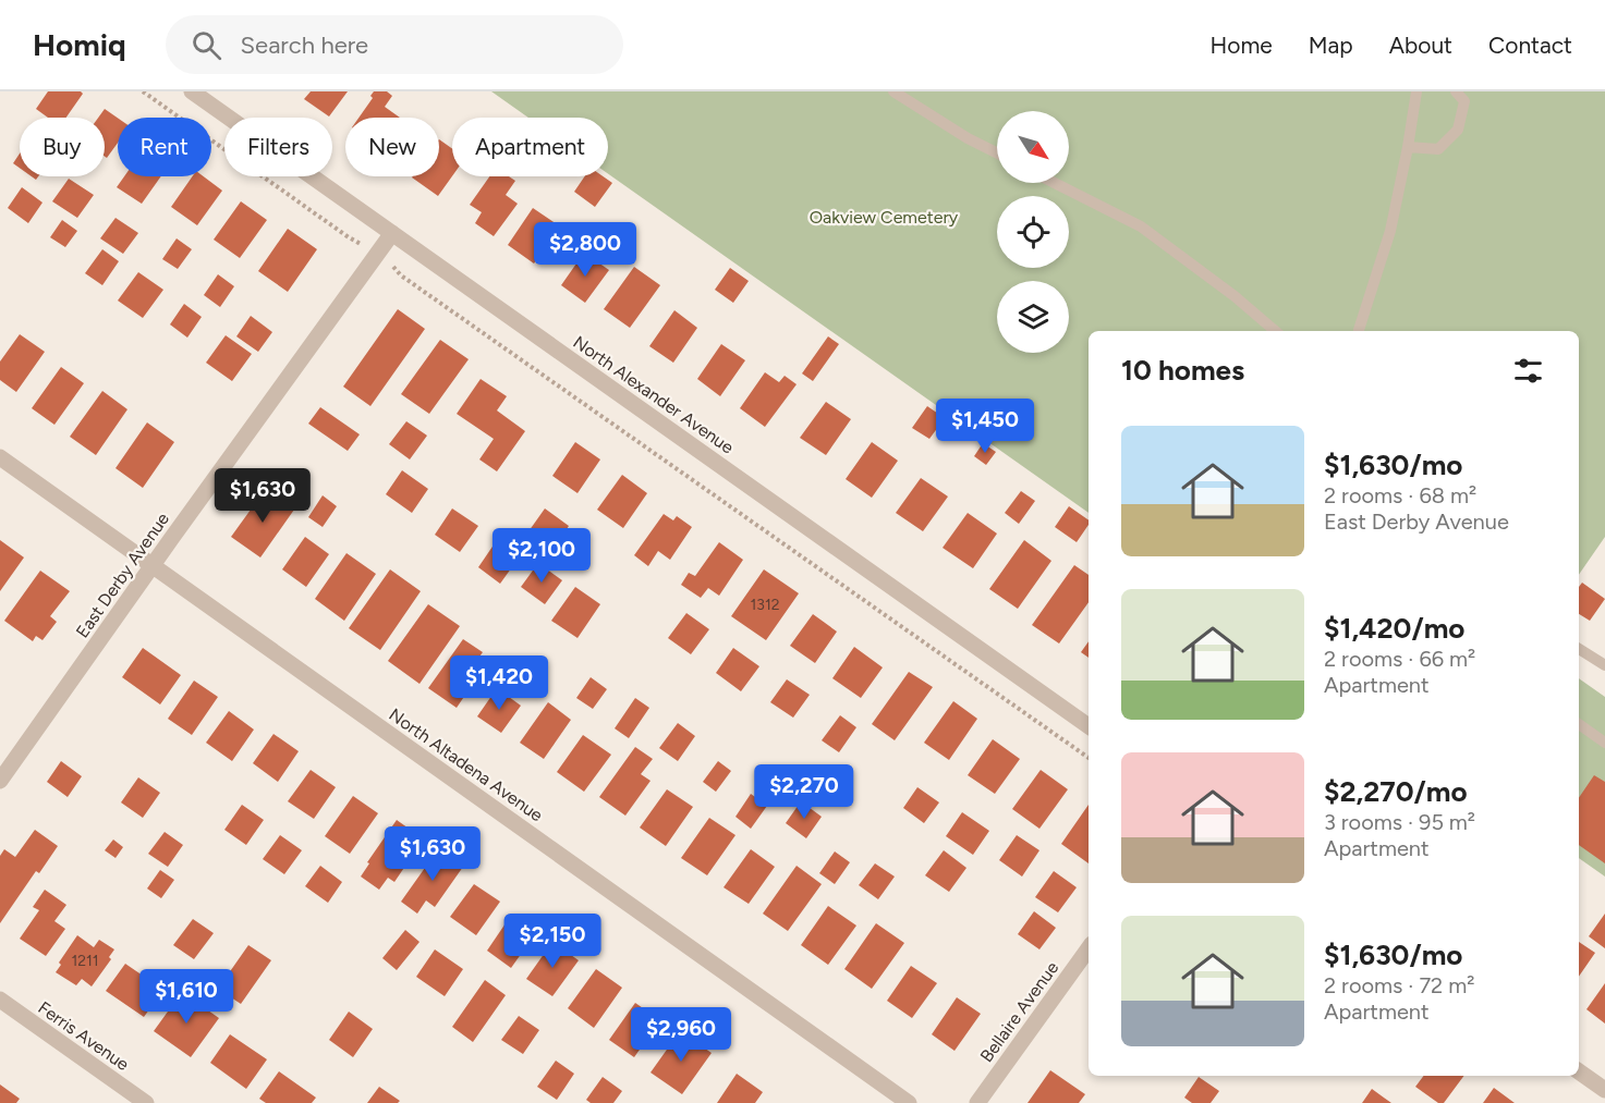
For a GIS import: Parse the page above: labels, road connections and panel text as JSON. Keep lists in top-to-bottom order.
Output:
{
  "streets": {
    "street": [
      "North Alexander Avenue",
      "East Derby Avenue",
      "North Altadena Avenue",
      "Bellaire Avenue",
      "Ferris Avenue"
    ]
  },
  "crossings": [
    ["North Alexander Avenue", "East Derby Avenue"],
    ["East Derby Avenue", "North Altadena Avenue"]
  ],
  "parks": ["Oakview Cemetery"],
  "house_numbers": ["1312", "1211"],
  "north": "bottom right",
  "page": {
    "header": "Homiq",
    "search": "Search here",
    "nav": [
      "Home",
      "Map",
      "About",
      "Contact"
    ],
    "chip": [
      "Buy",
      "Rent",
      "Filters",
      "New",
      "Apartment"
    ],
    "price": [
      "$2,800",
      "$1,450",
      "$1,630",
      "$2,100",
      "$1,420",
      "$2,270",
      "$1,630",
      "$2,150",
      "$1,610",
      "$2,960"
    ],
    "heading": "10 homes",
    "list": [
      {
        "name": "$1,630/mo",
        "note": "2 rooms · 68 m² · East Derby Avenue"
      },
      {
        "name": "$1,420/mo",
        "note": "2 rooms · 66 m² · Apartment"
      },
      {
        "name": "$2,270/mo",
        "note": "3 rooms · 95 m² · Apartment"
      },
      {
        "name": "$1,630/mo",
        "note": "2 rooms · 72 m² · Apartment"
      }
    ]
  }
}
